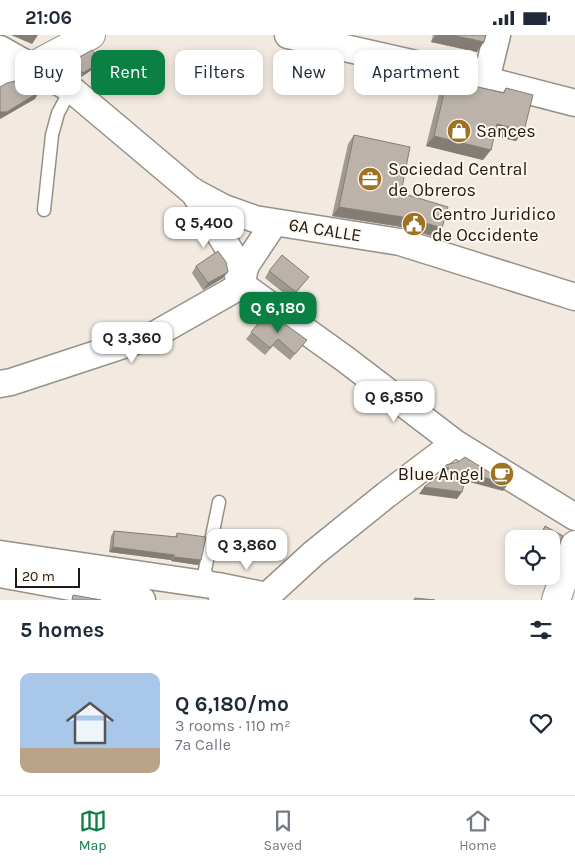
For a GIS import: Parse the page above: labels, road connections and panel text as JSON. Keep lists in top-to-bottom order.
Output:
{
  "streets": {
    "street": ["6A CALLE"]
  },
  "places": {
    "shop": ["Sances"],
    "office": ["Sociedad Central de Obreros"],
    "public building": ["Centro Juridico de Occidente"],
    "cafe": ["Blue Angel"]
  },
  "scale_bar": "20 m",
  "page": {
    "status": "21:06",
    "chip": [
      "Buy",
      "Rent",
      "Filters",
      "New",
      "Apartment"
    ],
    "price": [
      "Q 5,400",
      "Q 6,180",
      "Q 3,360",
      "Q 6,850",
      "Q 3,860"
    ],
    "scale": "20 m",
    "heading": "5 homes",
    "list": [
      {
        "name": "Q 6,180/mo",
        "note": "3 rooms · 110 m² · 7a Calle"
      }
    ],
    "tabs": ["Map", "Saved", "Home"]
  }
}
